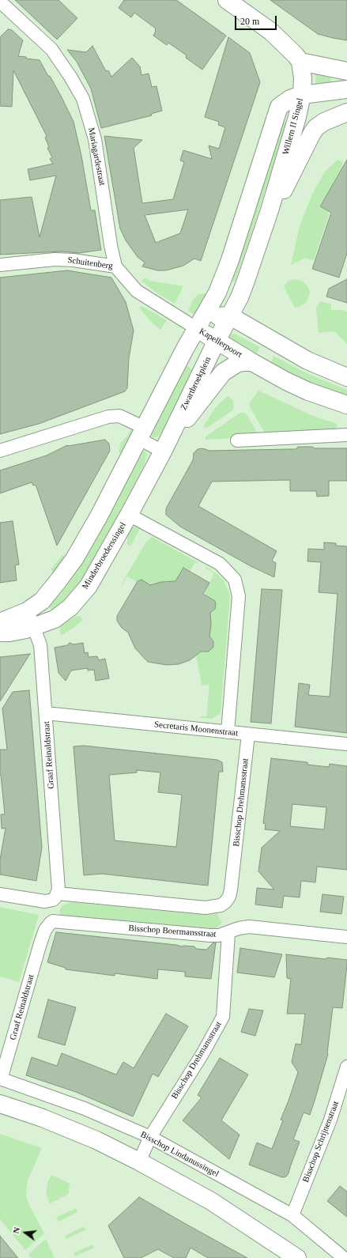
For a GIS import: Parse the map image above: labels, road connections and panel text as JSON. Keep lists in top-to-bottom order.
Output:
{
  "streets": {
    "main road": [
      "Willem II Singel",
      "Kapellerpoort",
      "Zwartbroekplein",
      "Minderbroederssingel"
    ],
    "street": [
      "Mariagardestraat",
      "Schuitenberg",
      "Secretaris Moonenstraat",
      "Graaf Reinaldstraat",
      "Bisschop Drehmansstraat",
      "Bisschop Boermansstraat",
      "Bisschop Schrijnenstraat",
      "Bisschop Lindanussingel"
    ]
  },
  "crossings": [
    ["Willem II Singel", "Kapellerpoort"],
    ["Willem II Singel", "Zwartbroekplein"],
    ["Mariagardestraat", "Schuitenberg"],
    ["Schuitenberg", "Kapellerpoort"],
    ["Kapellerpoort", "Zwartbroekplein"],
    ["Zwartbroekplein", "Minderbroederssingel"],
    ["Minderbroederssingel", "Graaf Reinaldstraat"],
    ["Secretaris Moonenstraat", "Graaf Reinaldstraat"],
    ["Secretaris Moonenstraat", "Bisschop Drehmansstraat"],
    ["Graaf Reinaldstraat", "Bisschop Drehmansstraat"],
    ["Graaf Reinaldstraat", "Bisschop Boermansstraat"],
    ["Graaf Reinaldstraat", "Bisschop Lindanussingel"],
    ["Bisschop Drehmansstraat", "Bisschop Boermansstraat"],
    ["Bisschop Drehmansstraat", "Bisschop Lindanussingel"],
    ["Bisschop Schrijnenstraat", "Bisschop Lindanussingel"]
  ],
  "scale_bar": "20 m",
  "north": "left"
}
